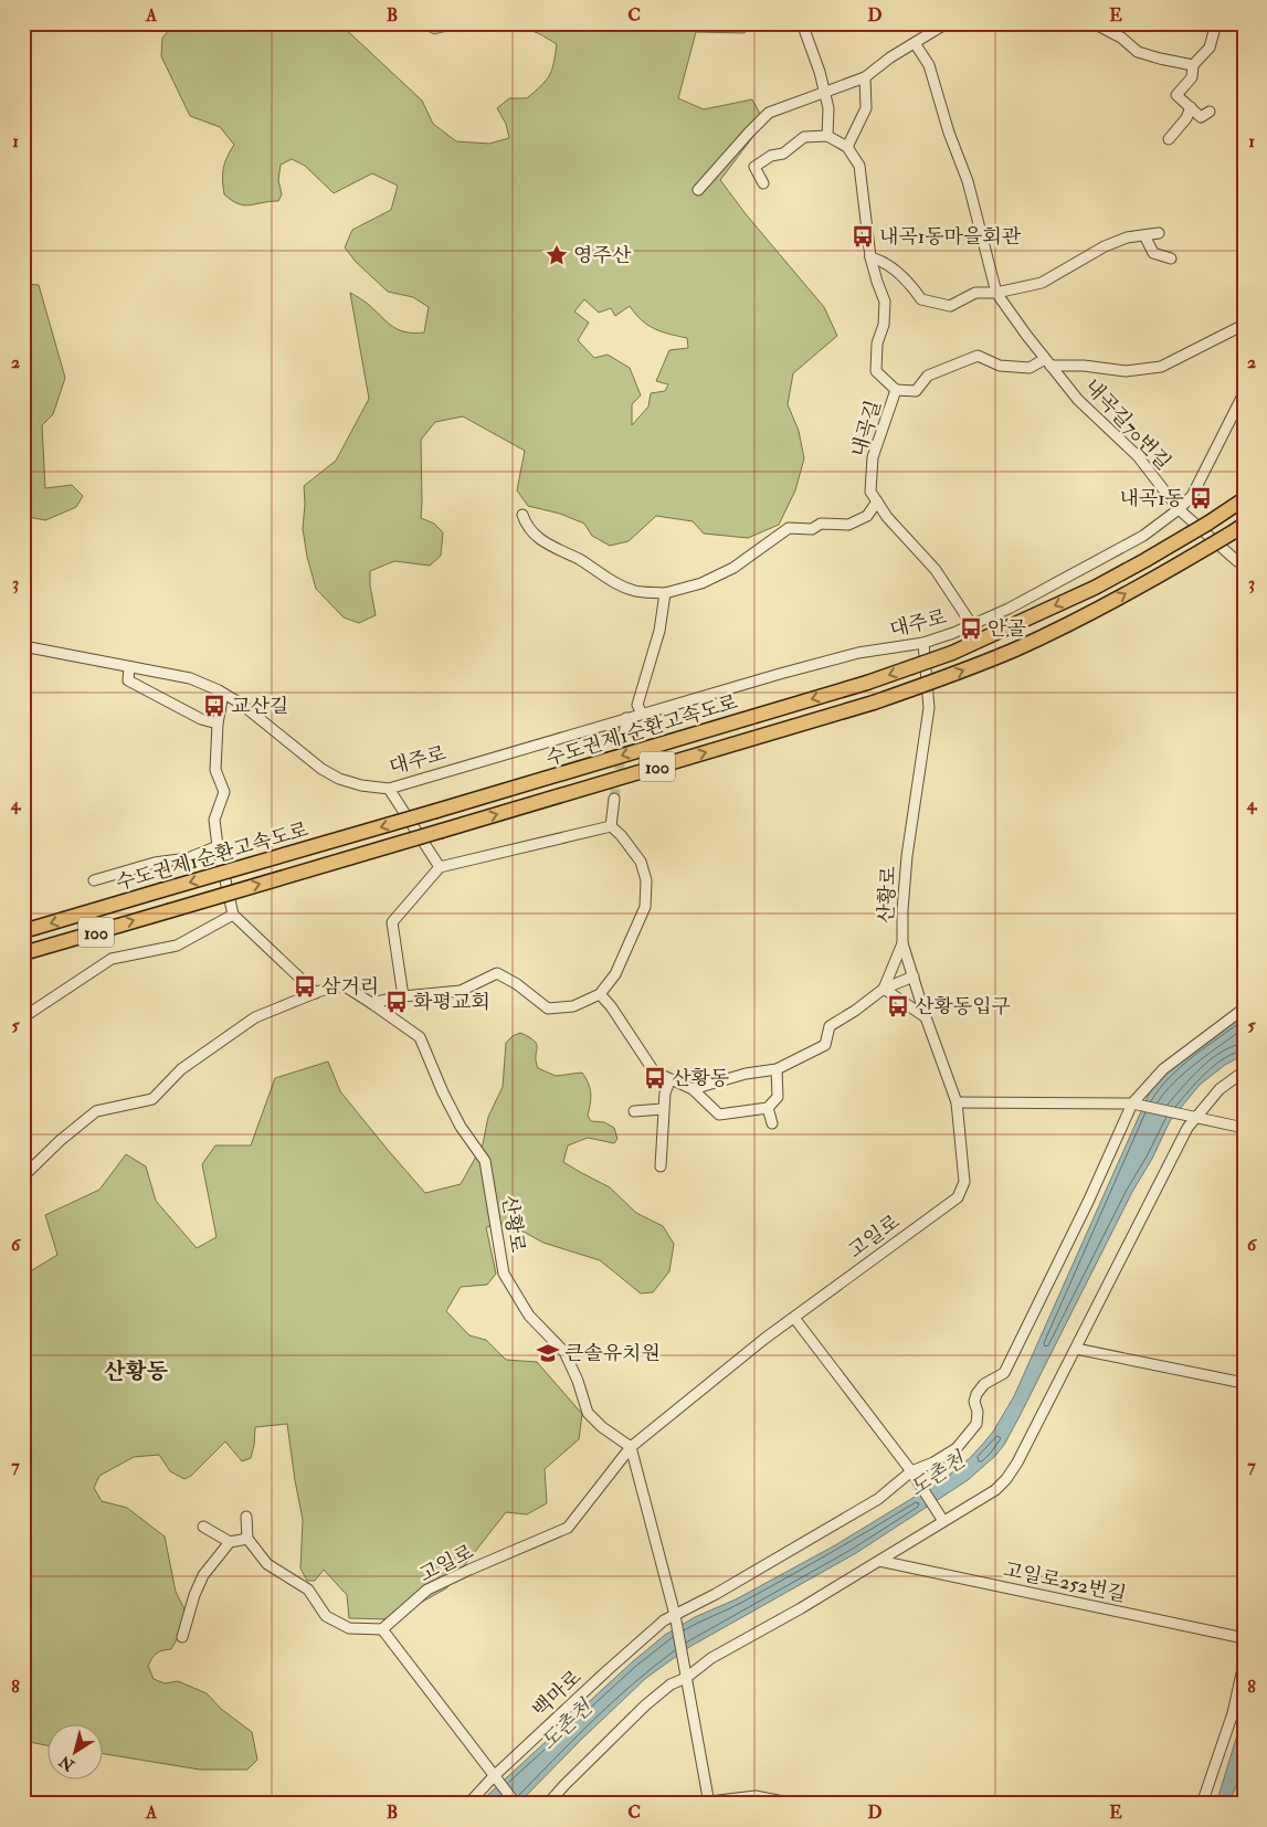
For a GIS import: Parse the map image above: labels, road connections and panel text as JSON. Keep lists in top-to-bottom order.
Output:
{
  "streets": {
    "highway": ["수도권제1순환고속도로", "100"],
    "street": [
      "내곡길70번길",
      "내곡길",
      "대주로",
      "산황로",
      "고일로",
      "고일로252번길",
      "백마로"
    ]
  },
  "crossings": [
    ["내곡길70번길", "대주로"],
    ["내곡길", "대주로"],
    ["대주로", "산황로"],
    ["산황로", "고일로"]
  ],
  "districts": ["산황동"],
  "water": ["도촌천"],
  "places": {
    "bus stop": [
      "내곡1동마을회관",
      "내곡1동",
      "안골",
      "교산길",
      "삼거리",
      "화평교회",
      "산황동입구",
      "산황동"
    ],
    "place": ["영주산"],
    "school or university": ["큰솔유치원"]
  },
  "north": "bottom left",
  "grid": {
    "columns": [
      "A",
      "B",
      "C",
      "D",
      "E"
    ],
    "rows": [
      "1",
      "2",
      "3",
      "4",
      "5",
      "6",
      "7",
      "8"
    ]
  }
}
